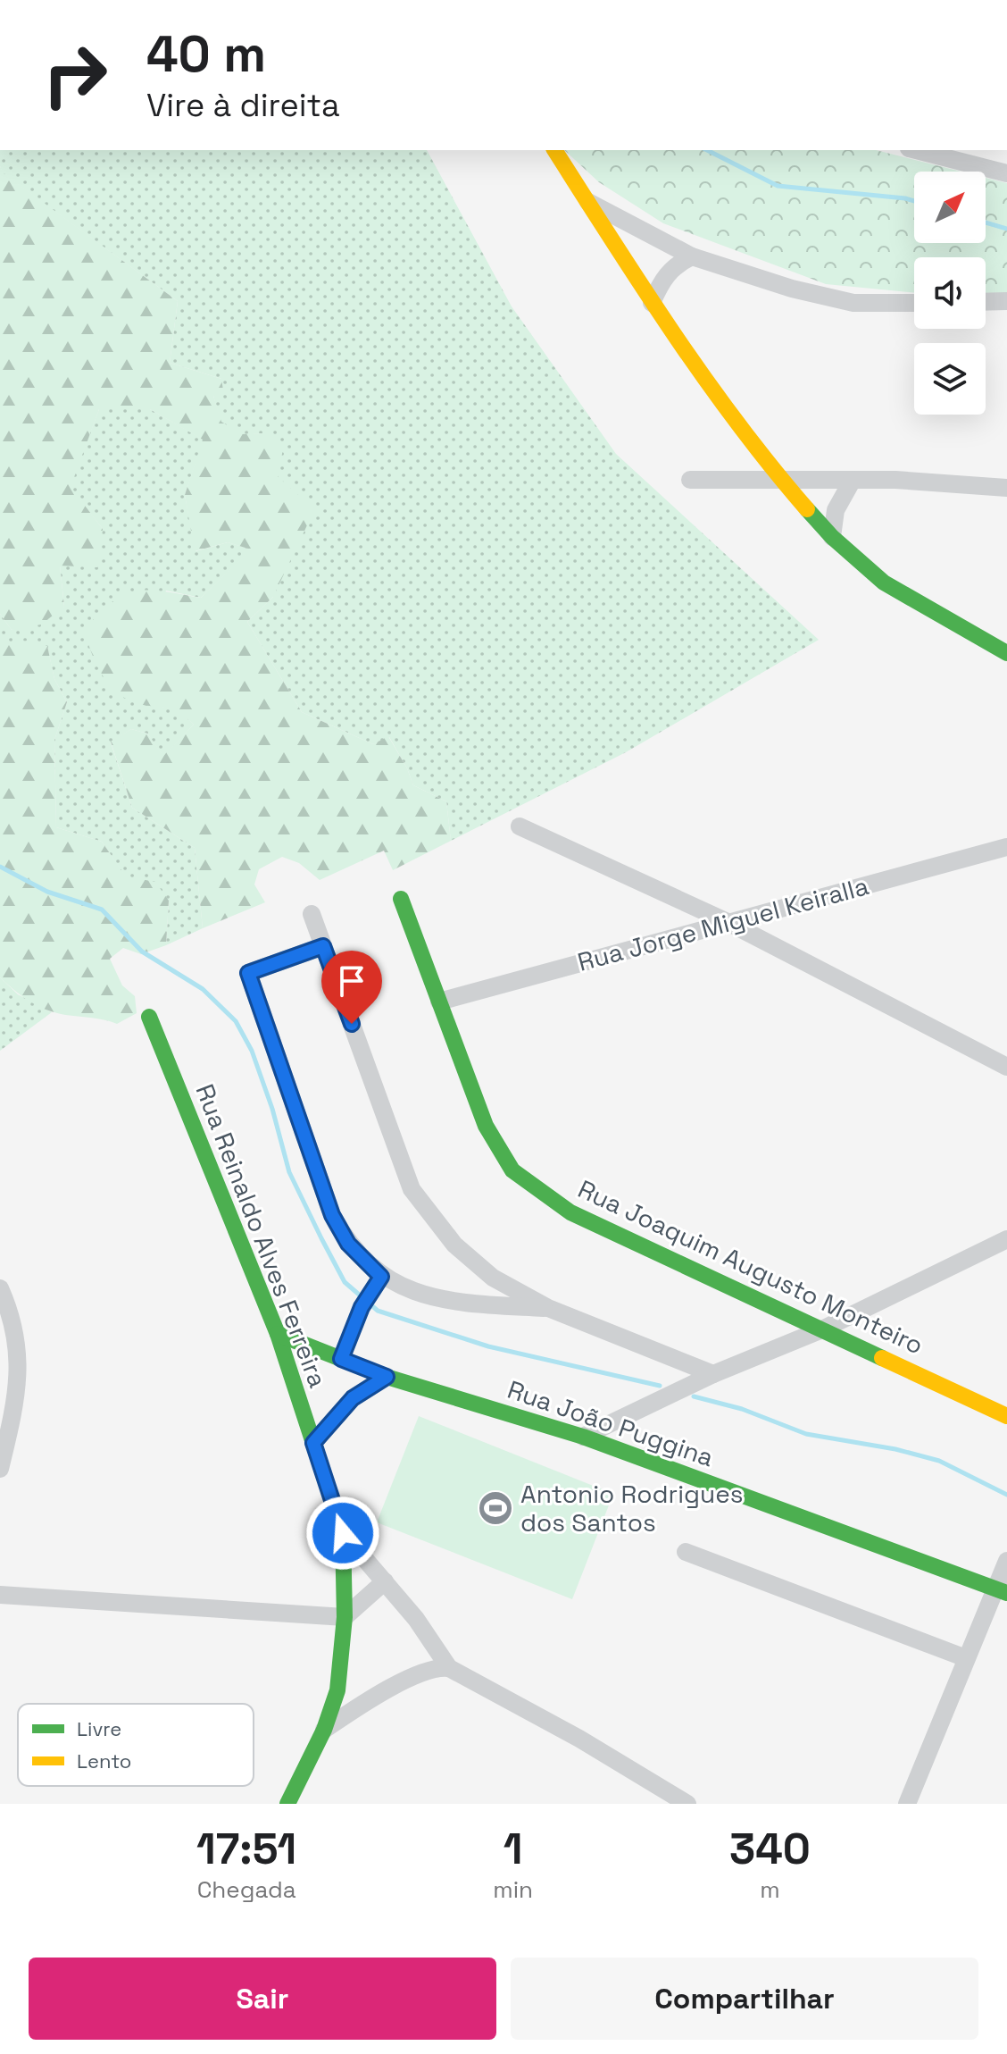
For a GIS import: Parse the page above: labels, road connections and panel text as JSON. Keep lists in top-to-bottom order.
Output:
{
  "streets": {
    "street": [
      "Rua Jorge Miguel Keiralla",
      "Rua Reinaldo Alves Ferreira",
      "Rua Joaquim Augusto Monteiro",
      "Rua João Puggina"
    ]
  },
  "crossings": [
    ["Rua Jorge Miguel Keiralla", "Rua Joaquim Augusto Monteiro"],
    ["Rua Reinaldo Alves Ferreira", "Rua João Puggina"]
  ],
  "places": {
    "sports": ["Antonio Rodrigues dos Santos"]
  },
  "legend": ["Livre", "Lento"],
  "north": "top right",
  "page": {
    "turn": ["40 m", "Vire à direita"],
    "eta": [
      "17:51",
      "Chegada",
      "1",
      "min",
      "340",
      "m"
    ],
    "buttons": ["Sair", "Compartilhar"]
  }
}
